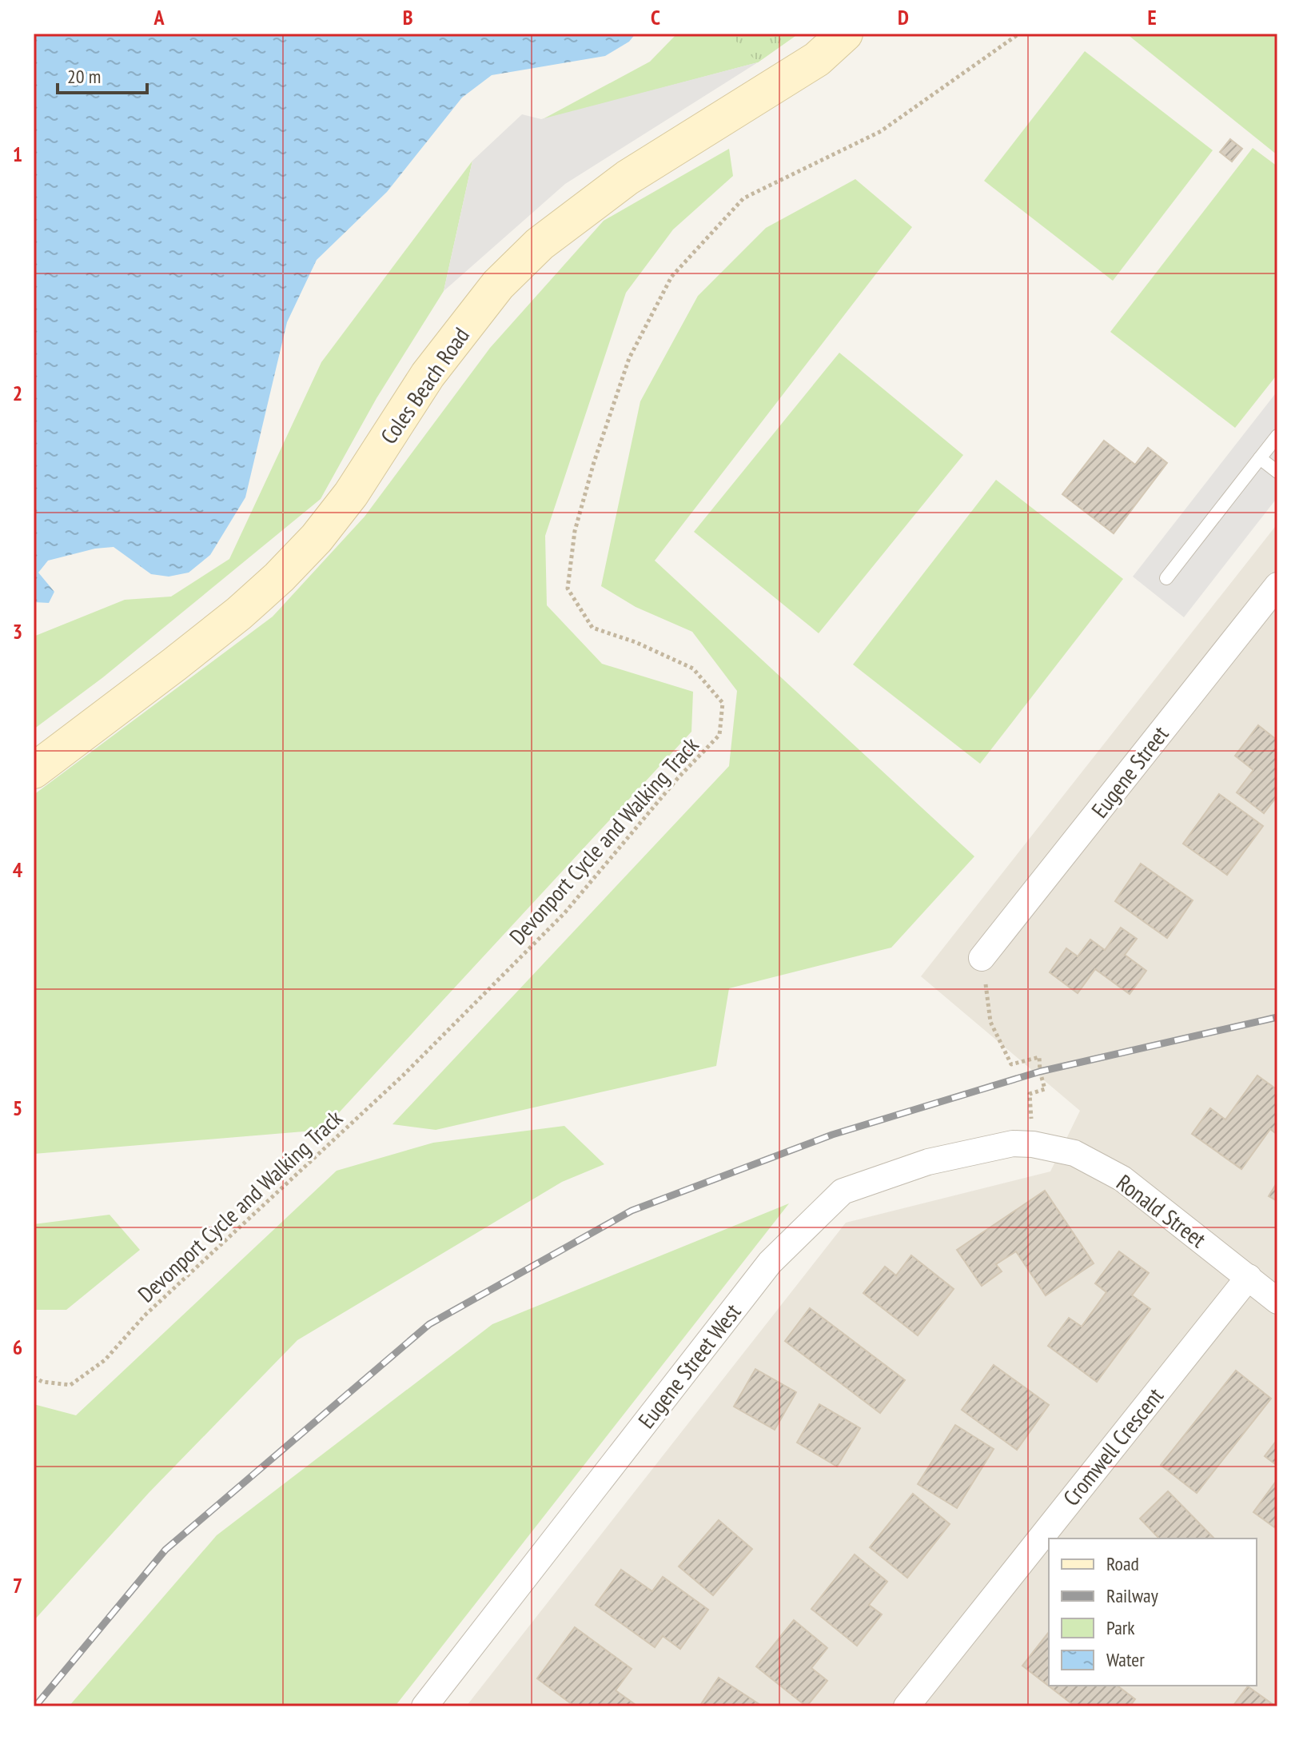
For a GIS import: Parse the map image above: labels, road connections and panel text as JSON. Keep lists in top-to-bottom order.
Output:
{
  "streets": {
    "street": [
      "Coles Beach Road",
      "Eugene Street",
      "Ronald Street",
      "Eugene Street West",
      "Cromwell Crescent"
    ],
    "path": ["Devonport Cycle and Walking Track"]
  },
  "crossings": [
    ["Ronald Street", "Eugene Street West"],
    ["Ronald Street", "Cromwell Crescent"]
  ],
  "legend": [
    "Road",
    "Railway",
    "Park",
    "Water"
  ],
  "scale_bar": "20 m",
  "grid": {
    "columns": [
      "A",
      "B",
      "C",
      "D",
      "E"
    ],
    "rows": [
      "1",
      "2",
      "3",
      "4",
      "5",
      "6",
      "7"
    ]
  }
}
